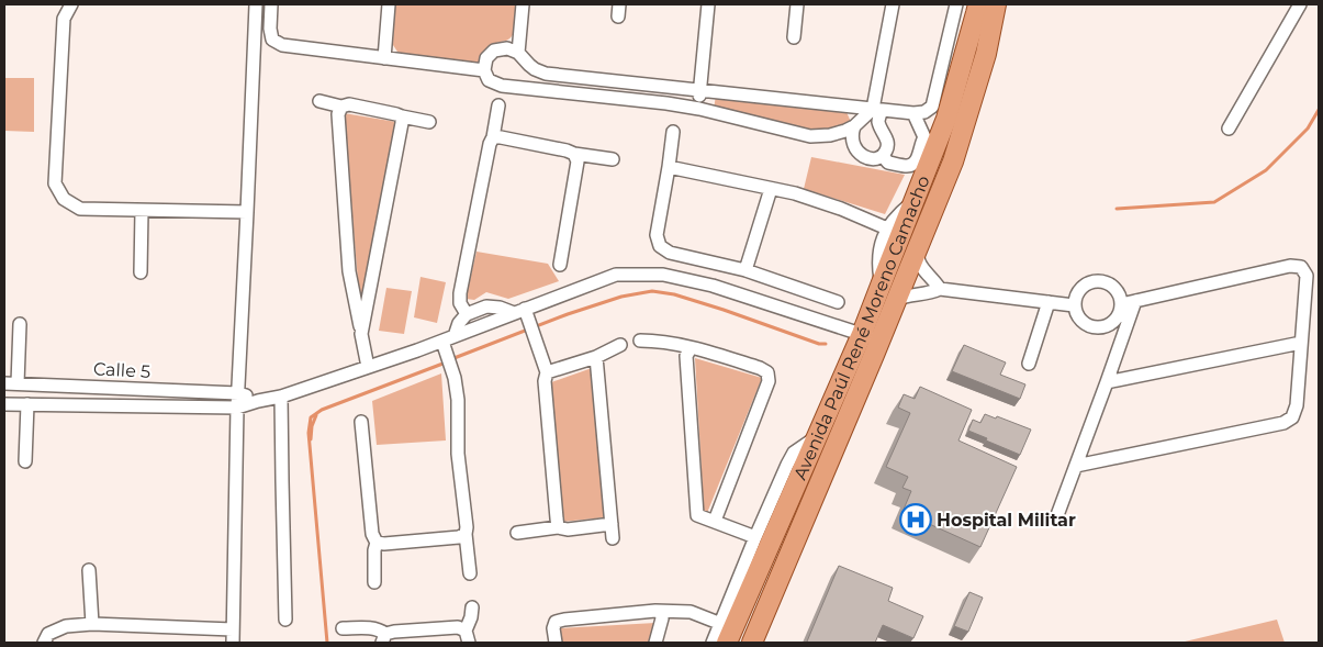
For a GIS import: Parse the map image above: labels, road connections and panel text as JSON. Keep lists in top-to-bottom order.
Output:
{
  "streets": {
    "main road": ["Avenida Paúl René Moreno Camacho"],
    "street": ["Calle 5"]
  },
  "crossings": [
    ["Avenida Paúl René Moreno Camacho", "Calle 5"]
  ],
  "places": {
    "hospital": ["Hospital Militar"]
  }
}
